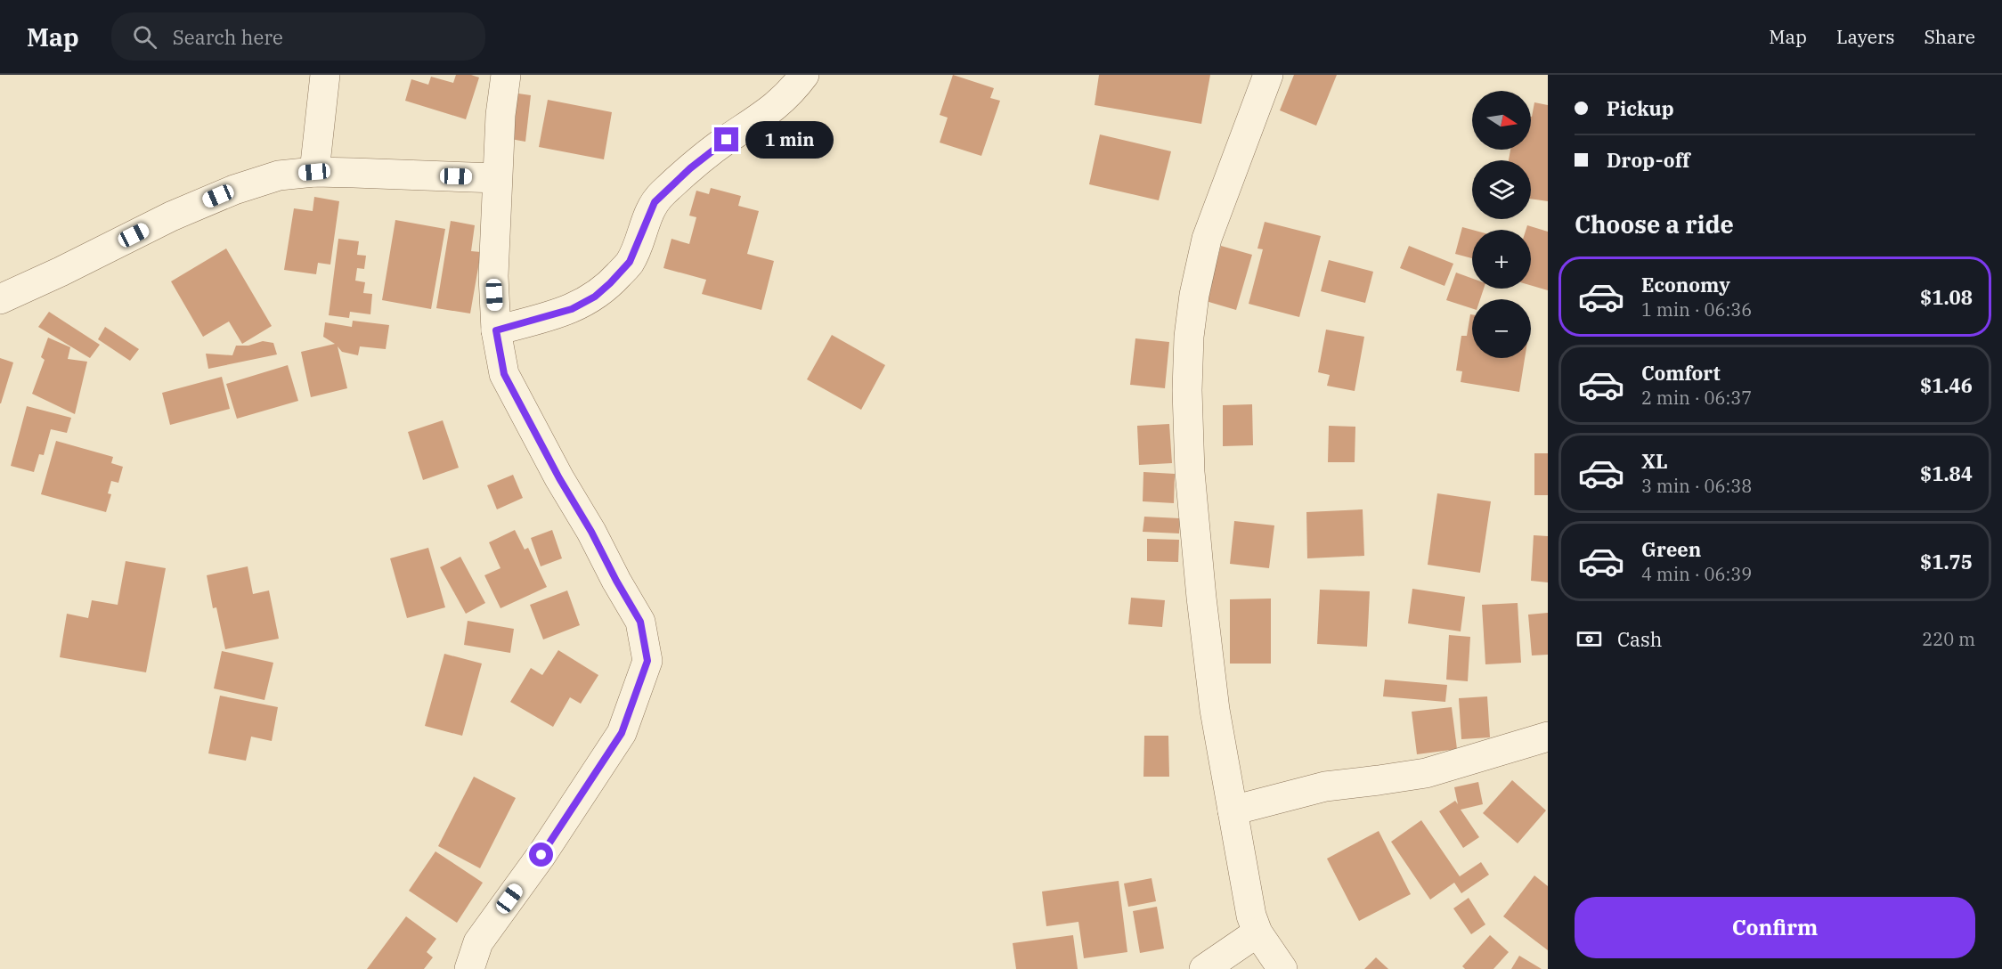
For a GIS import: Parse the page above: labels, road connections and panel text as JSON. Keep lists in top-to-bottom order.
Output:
{
  "north": "right",
  "page": {
    "header": "Map",
    "search": "Search here",
    "nav": ["Map", "Layers", "Share"],
    "banner": ["Pickup", "Drop-off"],
    "map_buttons": ["+", "−"],
    "bubble": "1 min",
    "heading": "Choose a ride",
    "list": [
      {
        "name": "Economy",
        "note": "1 min · 06:36",
        "value": "$1.08"
      },
      {
        "name": "Comfort",
        "note": "2 min · 06:37",
        "value": "$1.46"
      },
      {
        "name": "XL",
        "note": "3 min · 06:38",
        "value": "$1.84"
      },
      {
        "name": "Green",
        "note": "4 min · 06:39",
        "value": "$1.75"
      }
    ],
    "pay": ["Cash", "220 m"],
    "buttons": "Confirm"
  }
}
